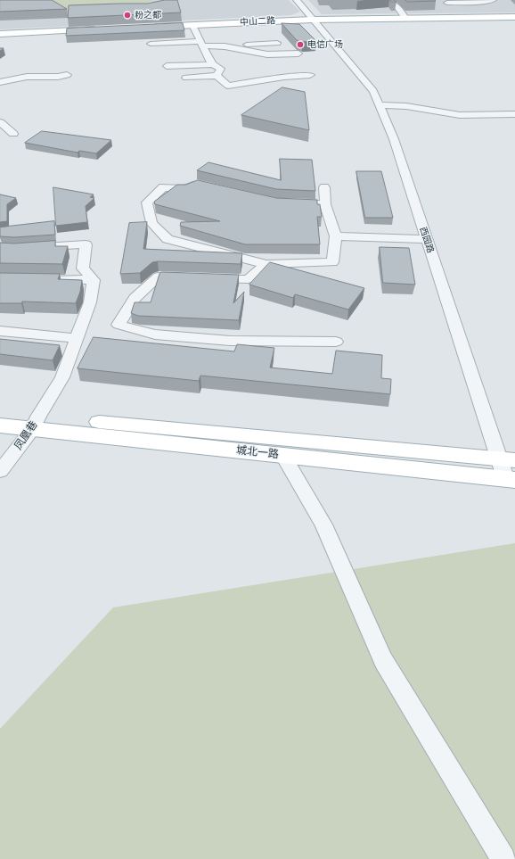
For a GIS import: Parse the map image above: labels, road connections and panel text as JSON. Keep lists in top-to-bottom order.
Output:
{
  "streets": {
    "main road": ["中山二路", "城北一路"],
    "street": ["西园路", "凤凰巷"]
  },
  "crossings": [
    ["中山二路", "西园路"],
    ["西园路", "城北一路"],
    ["凤凰巷", "城北一路"]
  ],
  "places": ["粉之都", "电信广场"]
}
